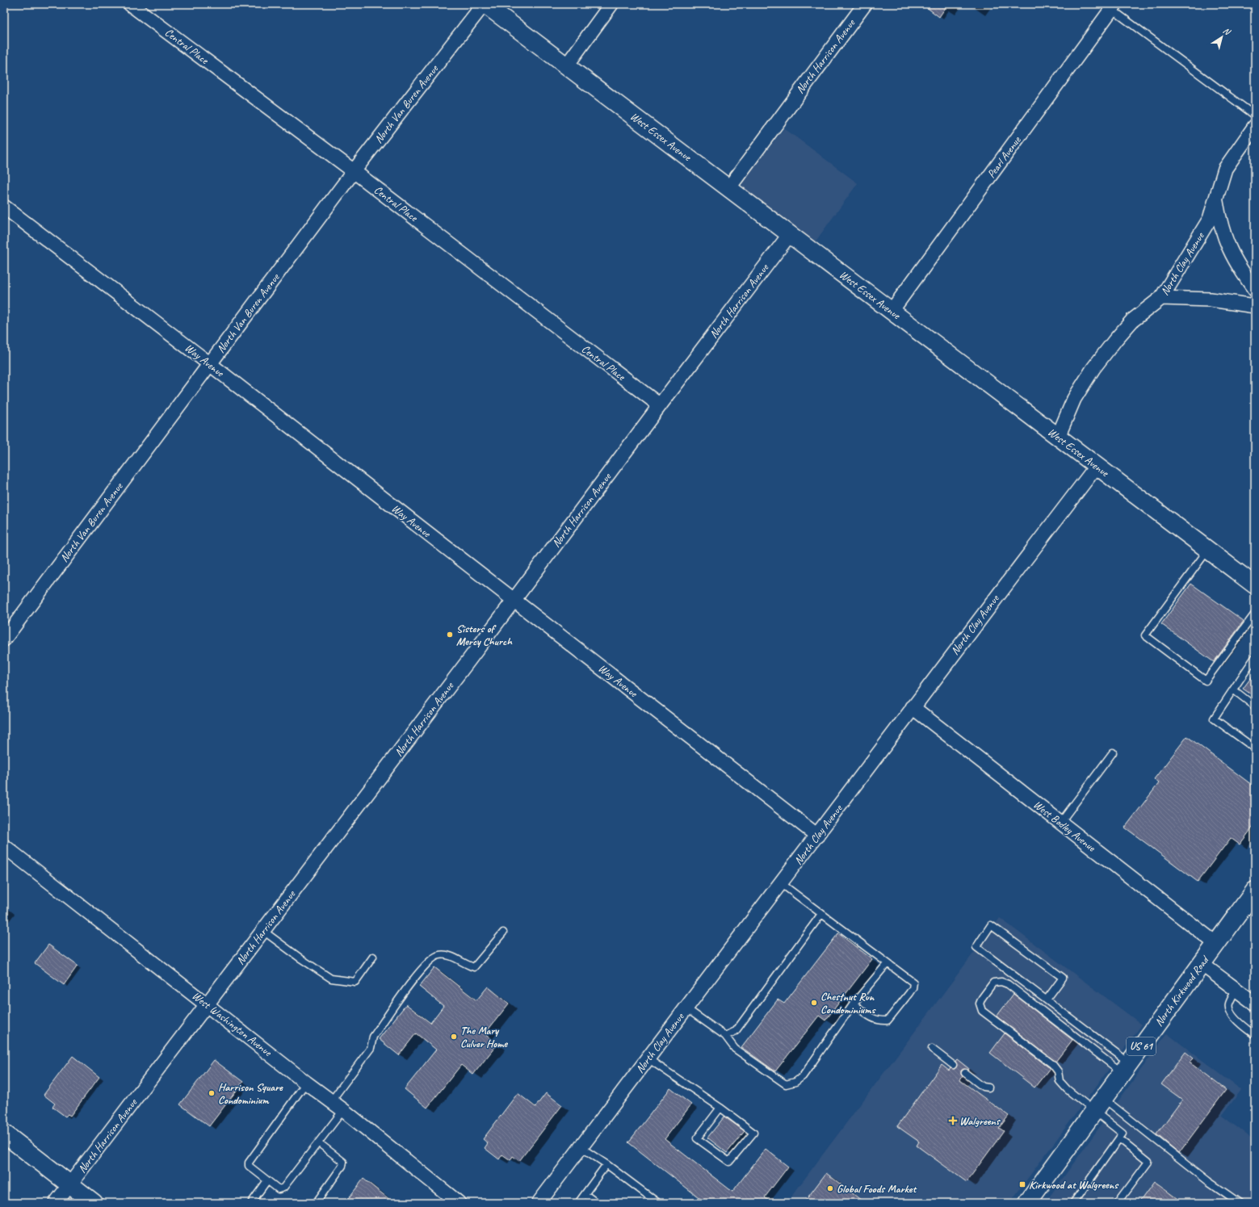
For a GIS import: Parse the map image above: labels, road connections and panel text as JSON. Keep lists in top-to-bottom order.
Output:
{
  "streets": {
    "main road": ["North Kirkwood Road", "US 61"],
    "street": [
      "Central Place",
      "North Harrison Avenue",
      "North Van Buren Avenue",
      "West Essex Avenue",
      "Pearl Avenue",
      "North Clay Avenue",
      "Way Avenue",
      "West Bodley Avenue",
      "West Washington Avenue"
    ]
  },
  "crossings": [
    ["Central Place", "North Harrison Avenue"],
    ["Central Place", "North Van Buren Avenue"],
    ["North Harrison Avenue", "West Essex Avenue"],
    ["North Harrison Avenue", "Way Avenue"],
    ["North Harrison Avenue", "West Washington Avenue"],
    ["North Van Buren Avenue", "West Essex Avenue"],
    ["North Van Buren Avenue", "Way Avenue"],
    ["West Essex Avenue", "Pearl Avenue"],
    ["West Essex Avenue", "North Clay Avenue"],
    ["North Clay Avenue", "Way Avenue"],
    ["North Clay Avenue", "West Bodley Avenue"],
    ["West Bodley Avenue", "North Kirkwood Road"]
  ],
  "places": {
    "other": [
      "Sisters of Mercy Church",
      "Chestnut Run Condominiums",
      "The Mary Culver Home",
      "Harrison Square Condominium",
      "Global Foods Market"
    ],
    "health": ["Walgreens"],
    "transit": ["Kirkwood at Walgreens"]
  },
  "north": "top right"
}
